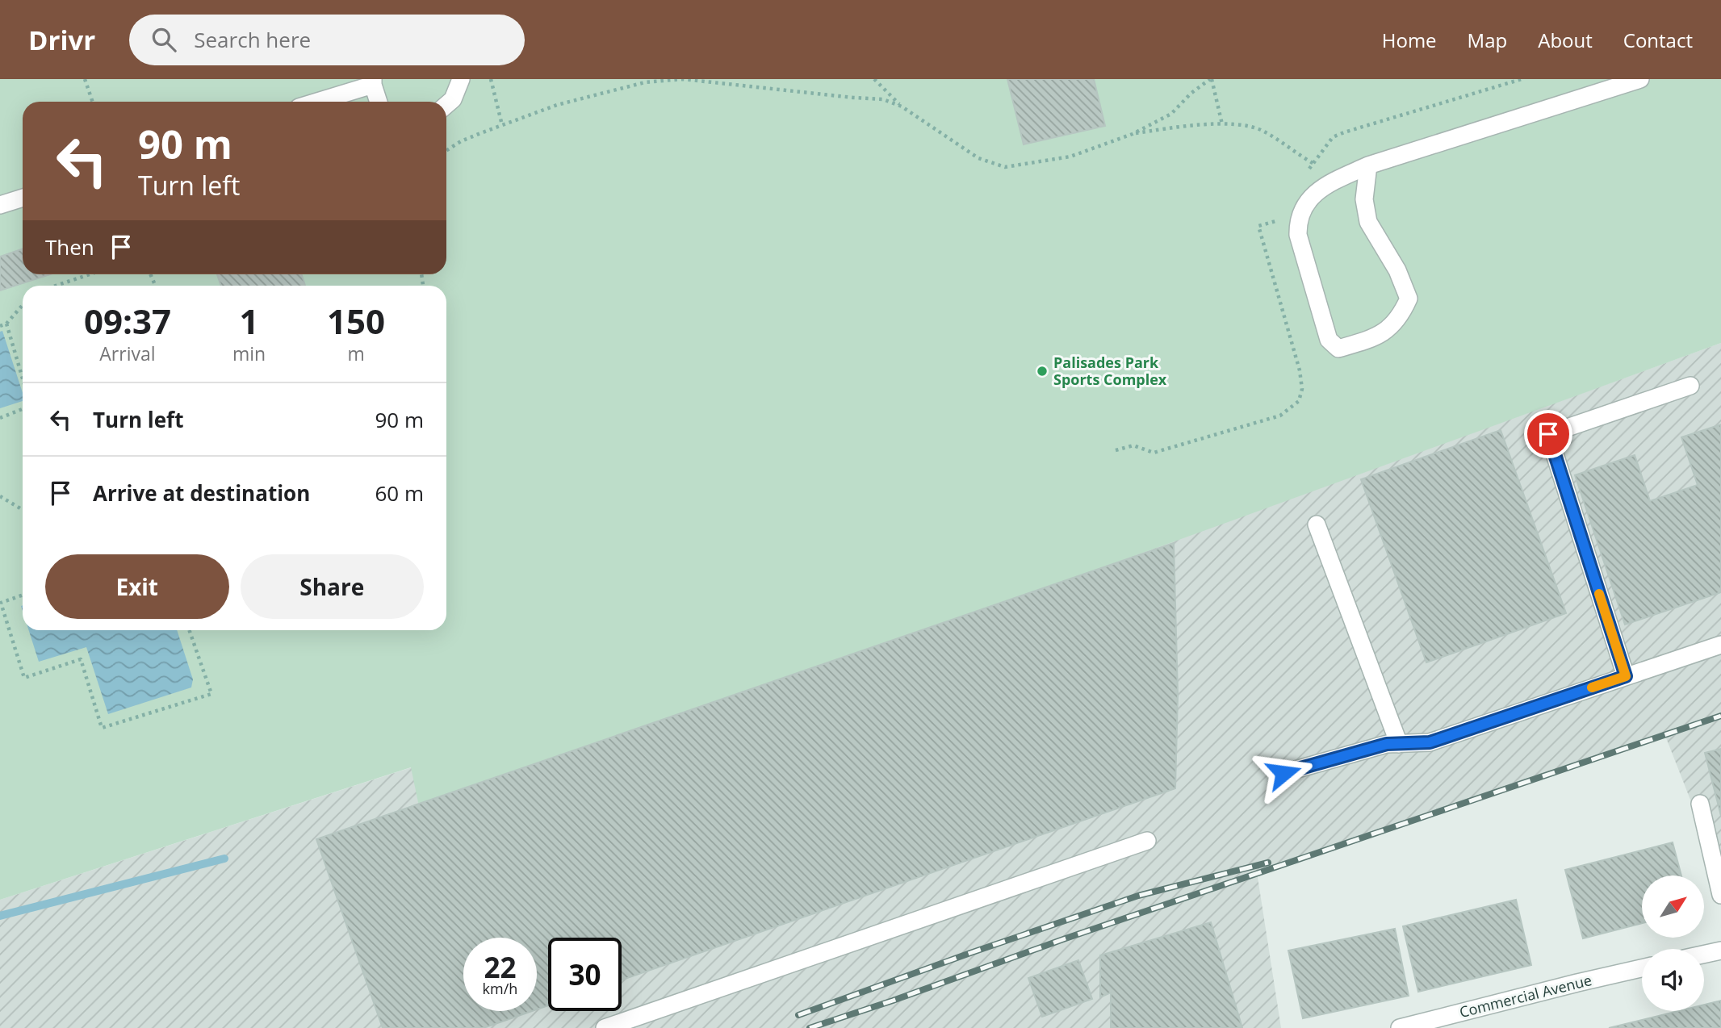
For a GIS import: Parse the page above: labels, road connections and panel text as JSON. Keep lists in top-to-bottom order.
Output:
{
  "streets": {
    "street": ["Commercial Avenue"]
  },
  "places": ["Palisades Park Sports Complex"],
  "north": "top right",
  "page": {
    "header": "Drivr",
    "search": "Search here",
    "nav": [
      "Home",
      "Map",
      "About",
      "Contact"
    ],
    "turn": ["90 m", "Turn left"],
    "then": "Then",
    "eta": [
      "09:37",
      "Arrival",
      "1",
      "min",
      "150",
      "m"
    ],
    "list": [
      {
        "name": "Turn left",
        "value": "90 m"
      },
      {
        "name": "Arrive at destination",
        "value": "60 m"
      }
    ],
    "buttons": ["Exit", "Share"],
    "speed": "22 km/h",
    "limit": "30"
  }
}
